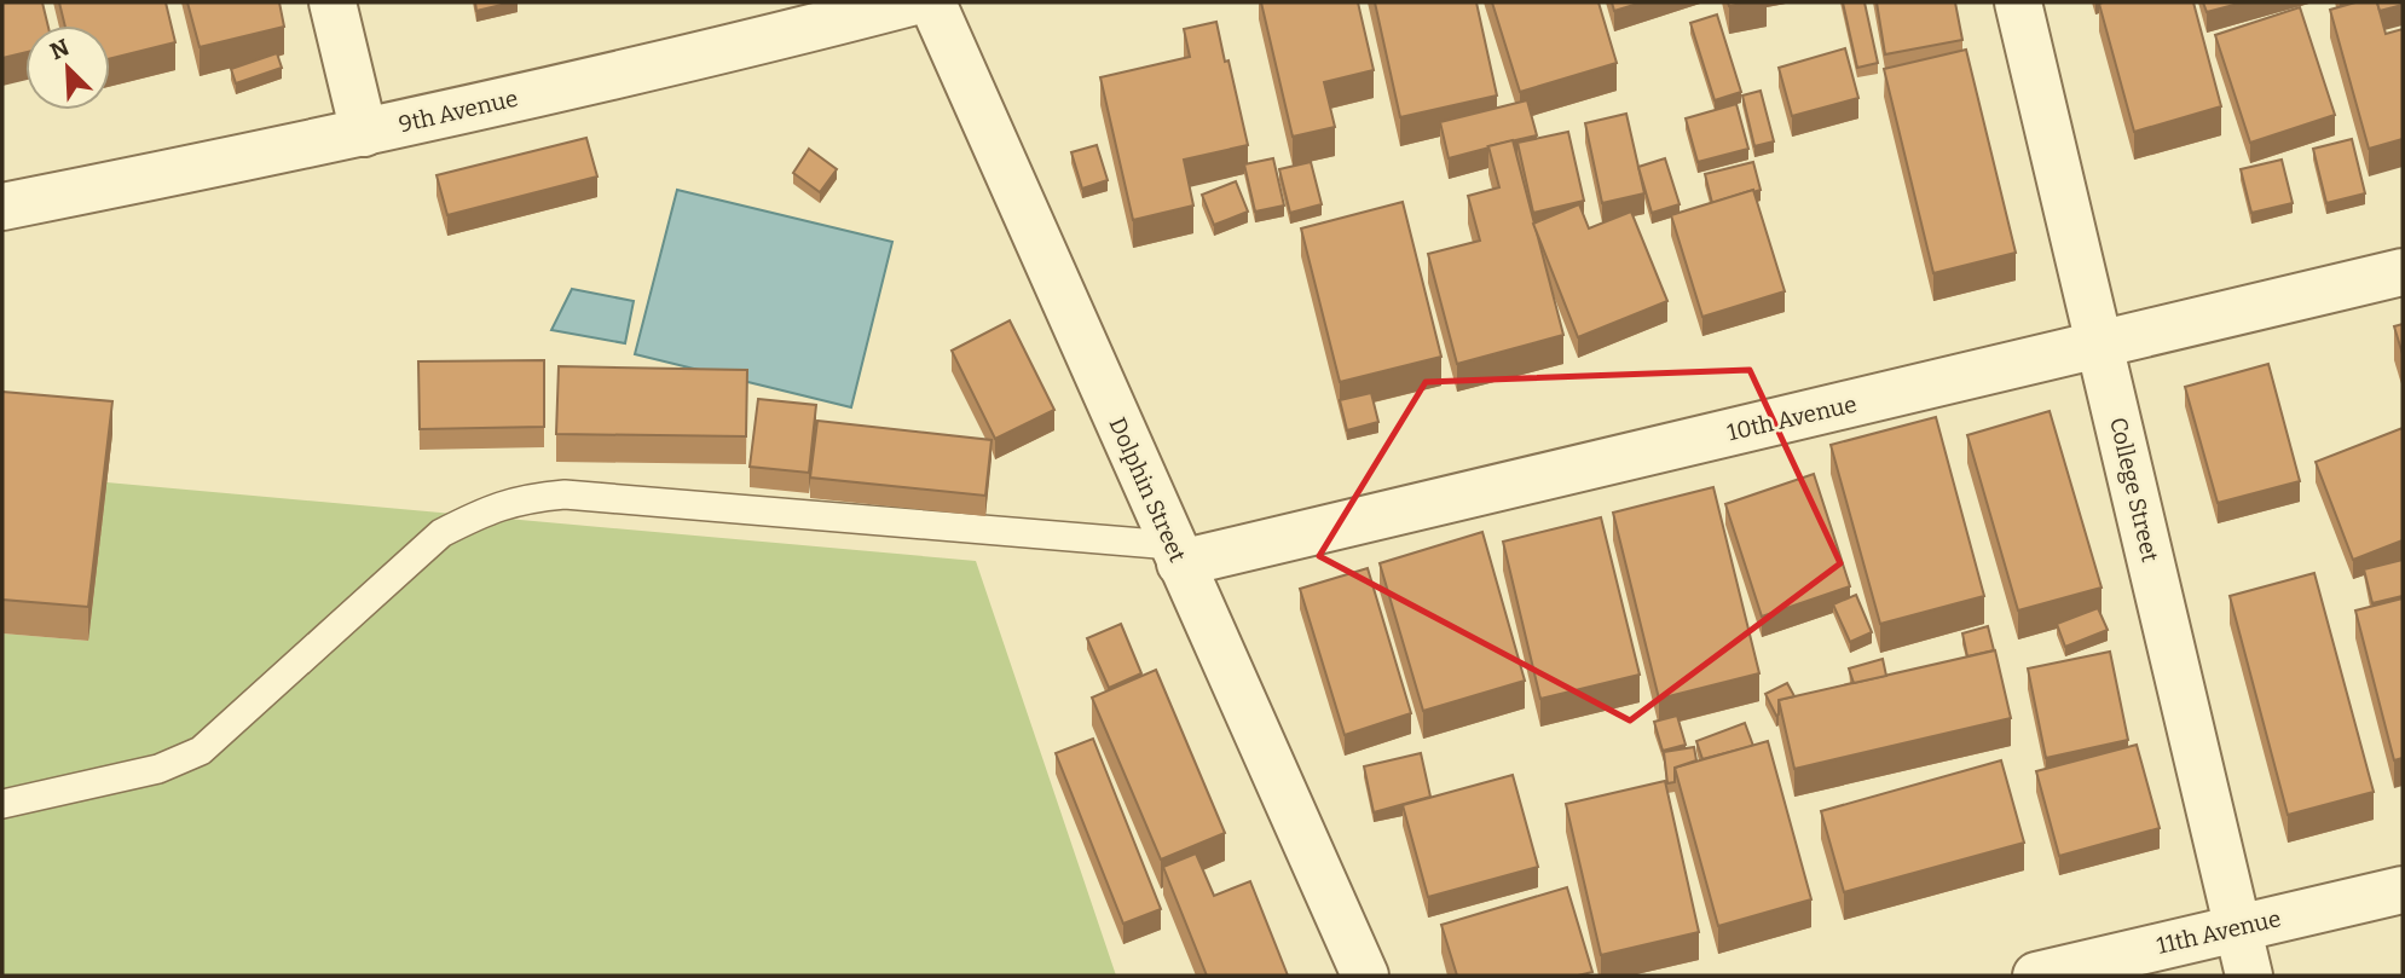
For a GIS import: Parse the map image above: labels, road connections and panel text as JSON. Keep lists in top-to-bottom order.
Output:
{
  "streets": {
    "street": [
      "9th Avenue",
      "10th Avenue",
      "Dolphin Street",
      "College Street",
      "11th Avenue"
    ]
  },
  "crossings": [
    ["10th Avenue", "Dolphin Street"],
    ["10th Avenue", "College Street"],
    ["College Street", "11th Avenue"]
  ],
  "north": "top left"
}
